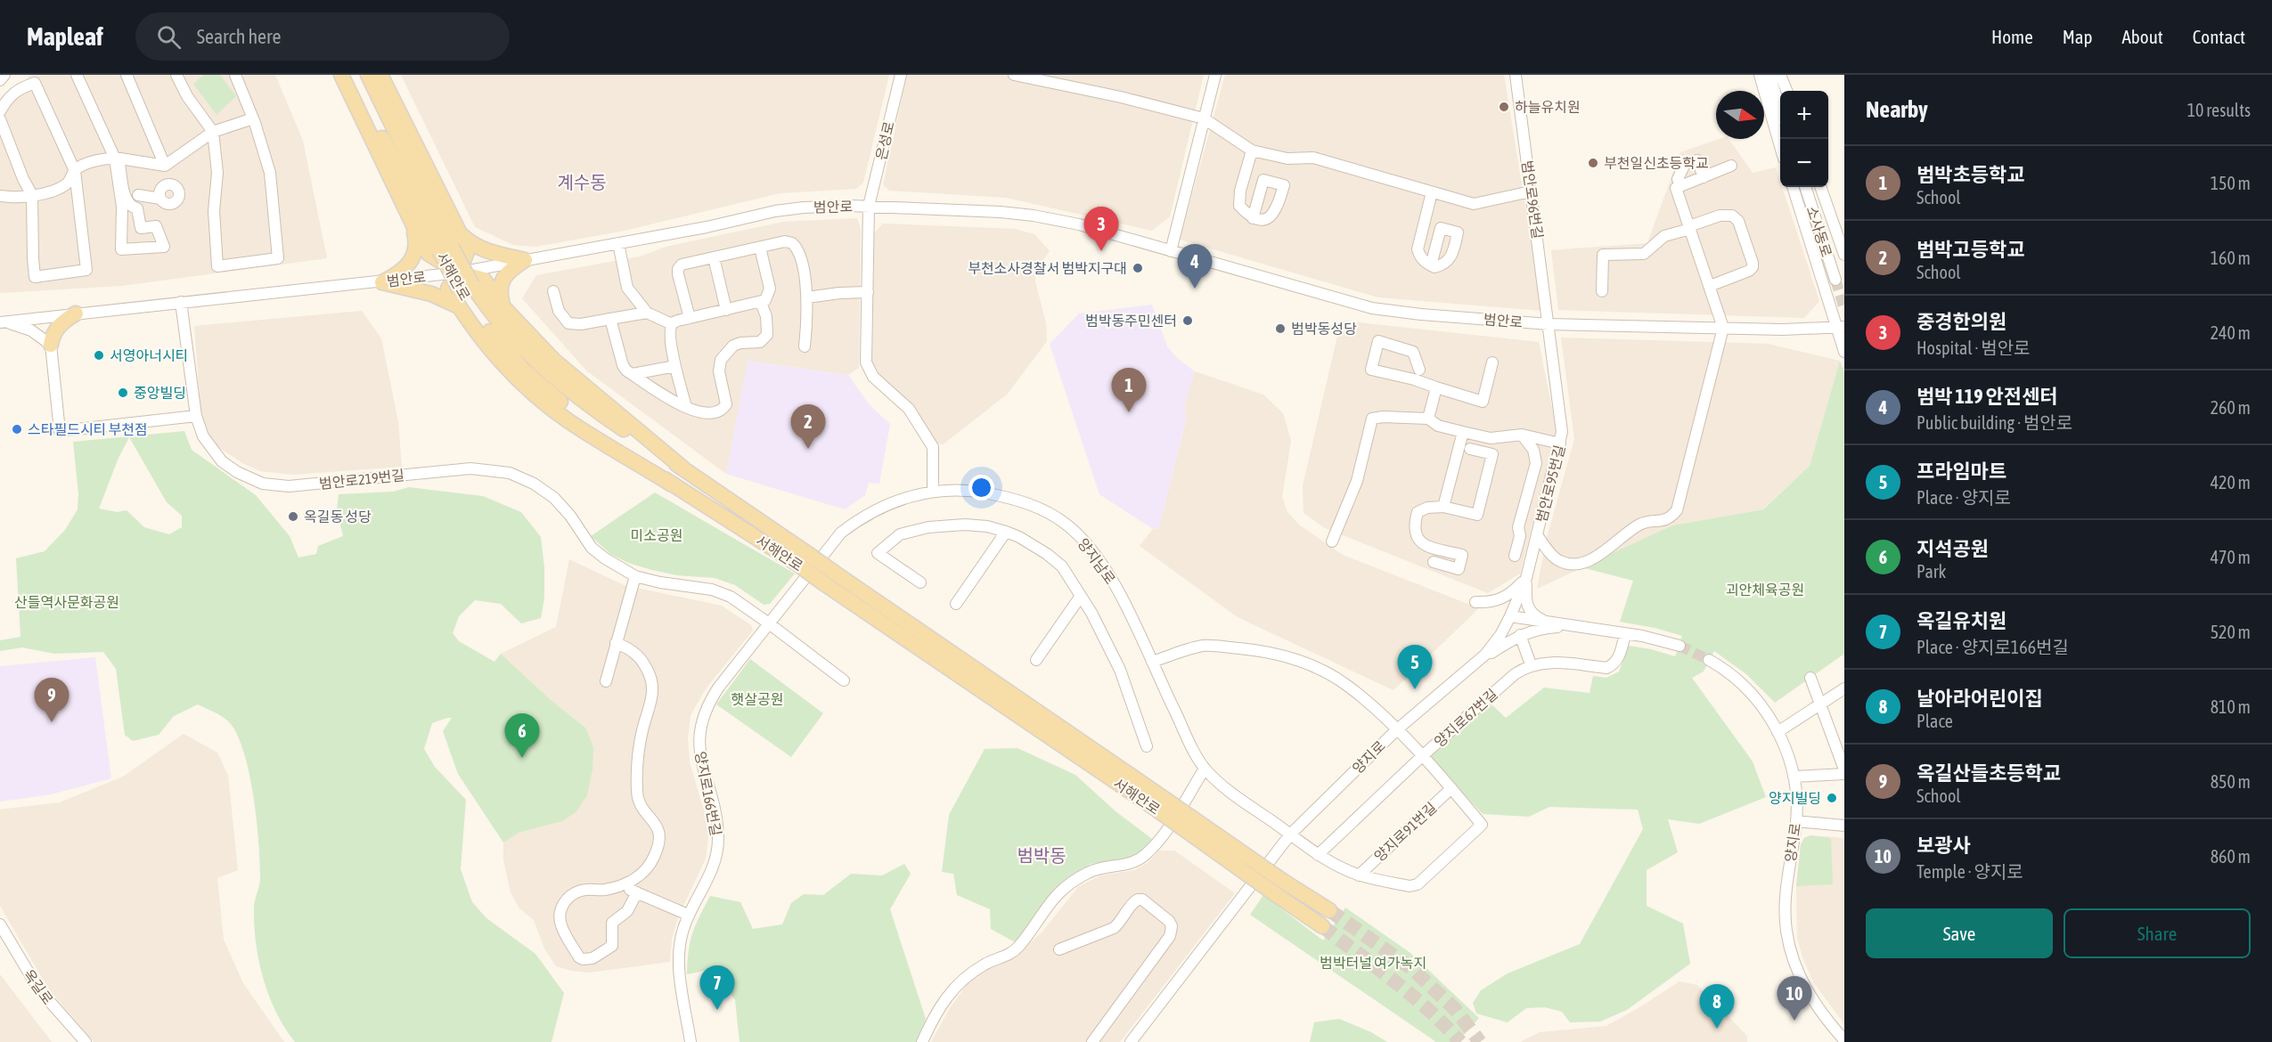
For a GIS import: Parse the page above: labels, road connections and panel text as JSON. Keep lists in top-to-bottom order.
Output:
{
  "streets": {
    "main road": ["서해안로"],
    "street": [
      "은성로",
      "범안로96번길",
      "범안로",
      "소사동로",
      "범안로219번길",
      "범안로95번길",
      "양지남로",
      "양지로67번길",
      "양지로",
      "양지로166번길",
      "양지로91번길",
      "옥길로"
    ]
  },
  "crossings": [
    ["은성로", "범안로"],
    ["범안로96번길", "범안로"],
    ["범안로96번길", "범안로95번길"],
    ["범안로", "범안로219번길"],
    ["범안로", "범안로95번길"],
    ["범안로", "양지남로"],
    ["범안로219번길", "양지남로"],
    ["범안로219번길", "양지로166번길"],
    ["범안로95번길", "양지로"],
    ["양지남로", "양지로67번길"],
    ["양지남로", "양지로"],
    ["양지남로", "양지로166번길"],
    ["양지남로", "양지로91번길"]
  ],
  "districts": ["계수동", "범박동"],
  "parks": [
    "미소공원",
    "괴안체육공원",
    "산들역사문화공원",
    "햇살공원",
    "범박터널 여가녹지"
  ],
  "places": [
    "하늘유치원",
    "부천일신초등학교",
    "부천소사경찰서 범박지구대",
    "범박동주민센터",
    "범박동성당",
    "서영아너시티",
    "중앙빌딩",
    "스타필드시티 부천점",
    "옥길동 성당",
    "양지빌딩"
  ],
  "north": "right",
  "page": {
    "header": "Mapleaf",
    "search": "Search here",
    "nav": [
      "Home",
      "Map",
      "About",
      "Contact"
    ],
    "heading": ["Nearby", "10 results"],
    "map_buttons": ["+", "−"],
    "list": [
      {
        "mark": "1",
        "name": "범박초등학교",
        "note": "School",
        "value": "150 m"
      },
      {
        "mark": "2",
        "name": "범박고등학교",
        "note": "School",
        "value": "160 m"
      },
      {
        "mark": "3",
        "name": "중경한의원",
        "note": "Hospital · 범안로",
        "value": "240 m"
      },
      {
        "mark": "4",
        "name": "범박 119 안전센터",
        "note": "Public building · 범안로",
        "value": "260 m"
      },
      {
        "mark": "5",
        "name": "프라임마트",
        "note": "Place · 양지로",
        "value": "420 m"
      },
      {
        "mark": "6",
        "name": "지석공원",
        "note": "Park",
        "value": "470 m"
      },
      {
        "mark": "7",
        "name": "옥길유치원",
        "note": "Place · 양지로166번길",
        "value": "520 m"
      },
      {
        "mark": "8",
        "name": "날아라어린이집",
        "note": "Place",
        "value": "810 m"
      },
      {
        "mark": "9",
        "name": "옥길산들초등학교",
        "note": "School",
        "value": "850 m"
      },
      {
        "mark": "10",
        "name": "보광사",
        "note": "Temple · 양지로",
        "value": "860 m"
      }
    ],
    "pins": [
      "3",
      "4",
      "1",
      "2",
      "5",
      "9",
      "6",
      "7",
      "10",
      "8"
    ],
    "buttons": ["Save", "Share"]
  }
}
